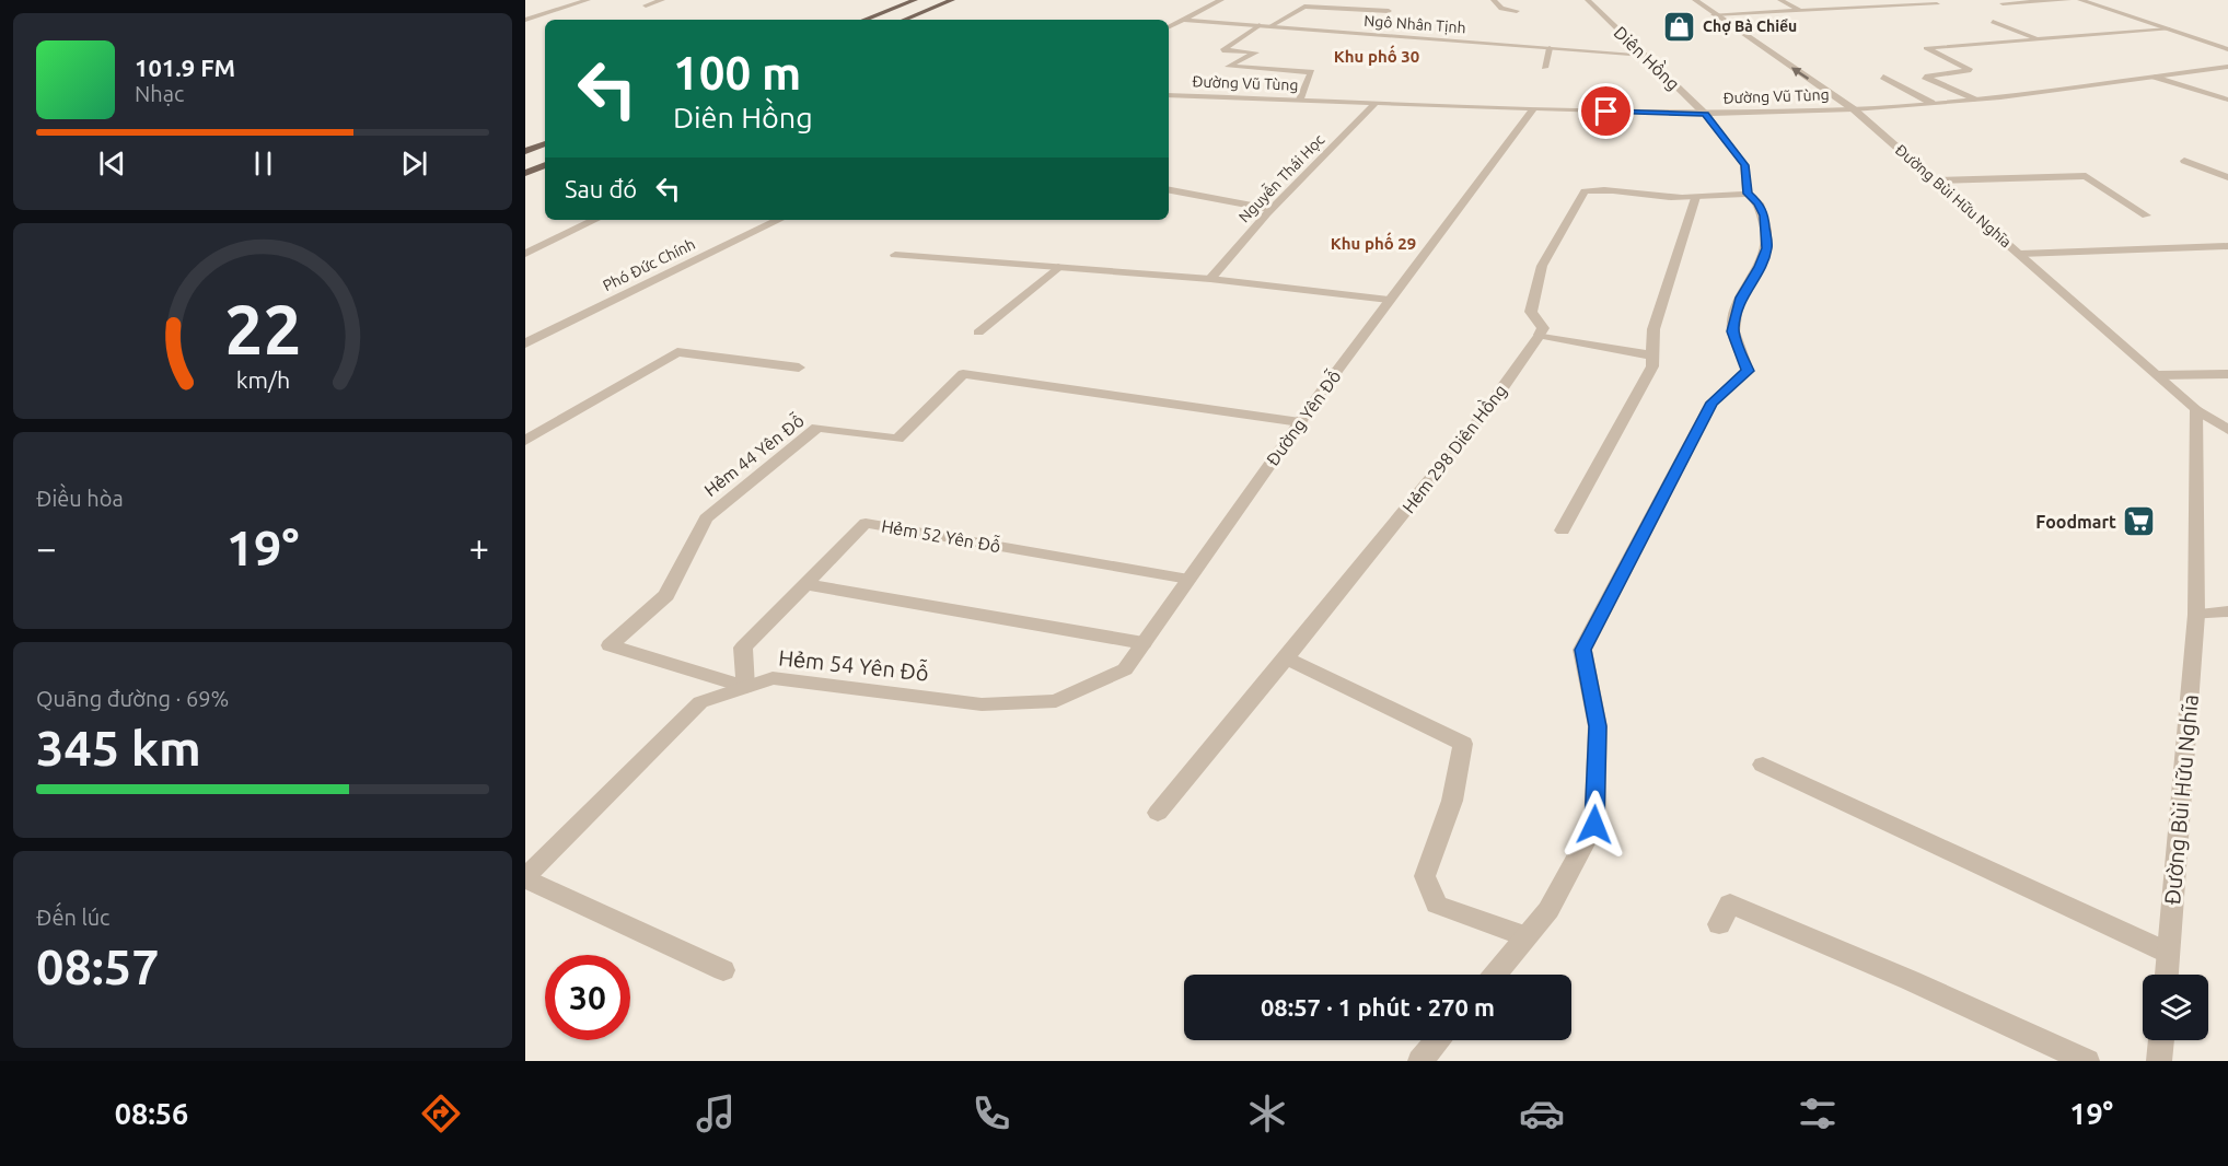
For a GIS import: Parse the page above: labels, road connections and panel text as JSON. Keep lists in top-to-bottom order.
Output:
{
  "streets": {
    "street": [
      "Ngô Nhân Tịnh",
      "Diên Hồng",
      "Đường Vũ Tùng",
      "Nguyễn Thái Học",
      "Đường Bùi Hữu Nghĩa",
      "Phó Đức Chính",
      "Đường Yên Đỗ",
      "Hẻm 298 Diên Hồng",
      "Hẻm 44 Yên Đỗ",
      "Hẻm 52 Yên Đỗ",
      "Hẻm 54 Yên Đỗ"
    ]
  },
  "crossings": [
    ["Ngô Nhân Tịnh", "Diên Hồng"],
    ["Diên Hồng", "Đường Vũ Tùng"],
    ["Đường Vũ Tùng", "Nguyễn Thái Học"],
    ["Đường Vũ Tùng", "Đường Bùi Hữu Nghĩa"],
    ["Đường Vũ Tùng", "Đường Yên Đỗ"],
    ["Đường Yên Đỗ", "Hẻm 44 Yên Đỗ"],
    ["Đường Yên Đỗ", "Hẻm 52 Yên Đỗ"],
    ["Đường Yên Đỗ", "Hẻm 54 Yên Đỗ"],
    ["Hẻm 44 Yên Đỗ", "Hẻm 52 Yên Đỗ"],
    ["Hẻm 44 Yên Đỗ", "Hẻm 54 Yên Đỗ"],
    ["Hẻm 52 Yên Đỗ", "Hẻm 54 Yên Đỗ"]
  ],
  "districts": ["Khu phố 30", "Khu phố 29"],
  "places": {
    "shop": ["Chợ Bà Chiểu"],
    "supermarket": ["Foodmart"]
  },
  "page": {
    "turn": ["100 m", "Diên Hồng"],
    "song": ["101.9 FM", "Nhạc"],
    "then": "Sau đó",
    "tile": [
      "Điều hòa",
      ["Quãng đường · 69%", "345 km"],
      ["Đến lúc", "08:57"]
    ],
    "heat": ["−", "19°", "+"],
    "limit": "30",
    "trip": "08:57 · 1 phút · 270 m",
    "tabs": ["08:56", "19°"],
    "gauge": ["22", "km/h"]
  }
}
